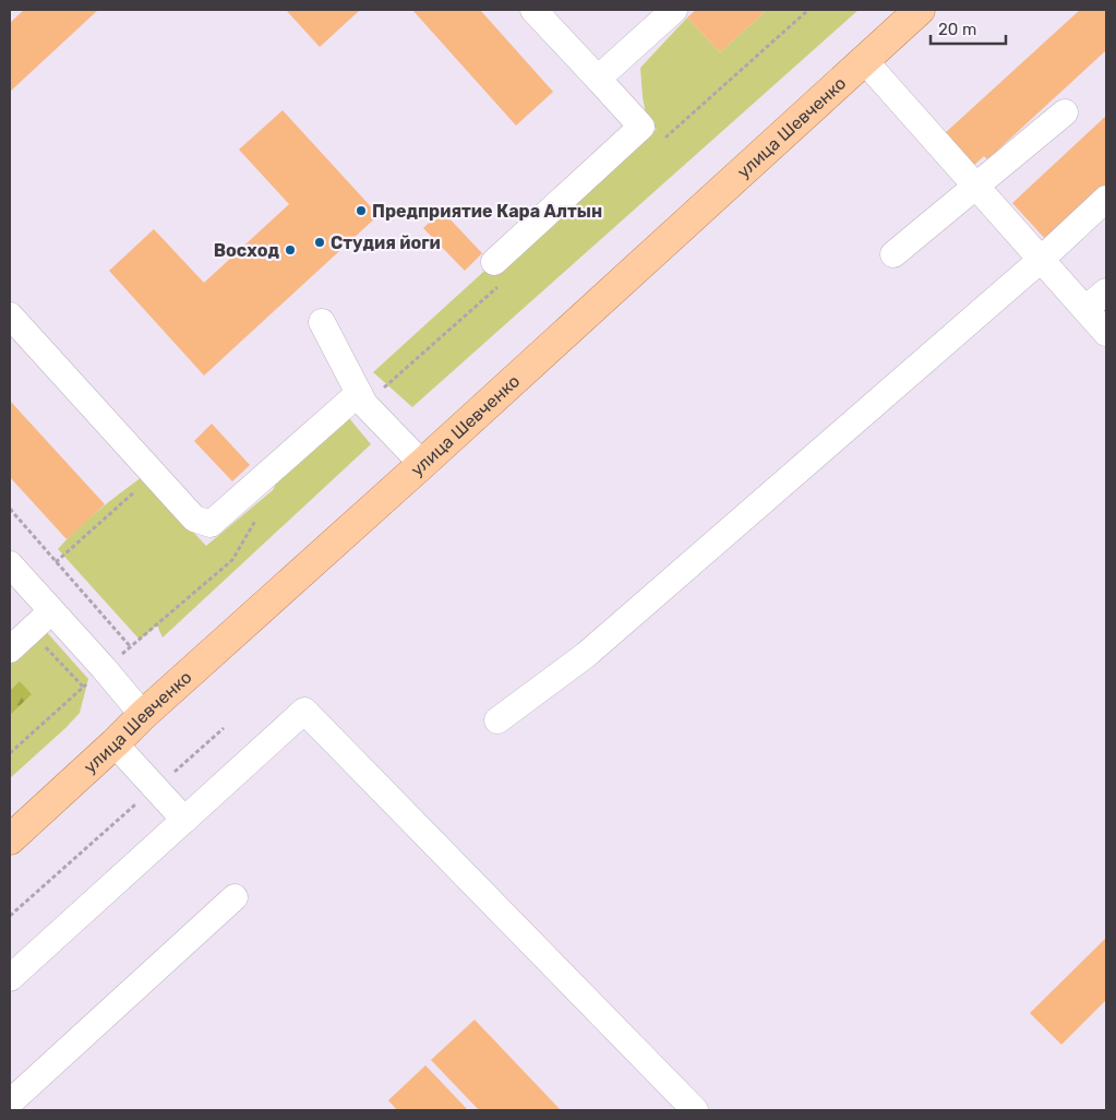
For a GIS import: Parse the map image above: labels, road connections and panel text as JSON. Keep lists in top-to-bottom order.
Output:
{
  "streets": {
    "main road": ["улица Шевченко"]
  },
  "places": ["Предприятие Кара Алтын", "Студия йоги", "Восход"],
  "scale_bar": "20 m"
}
